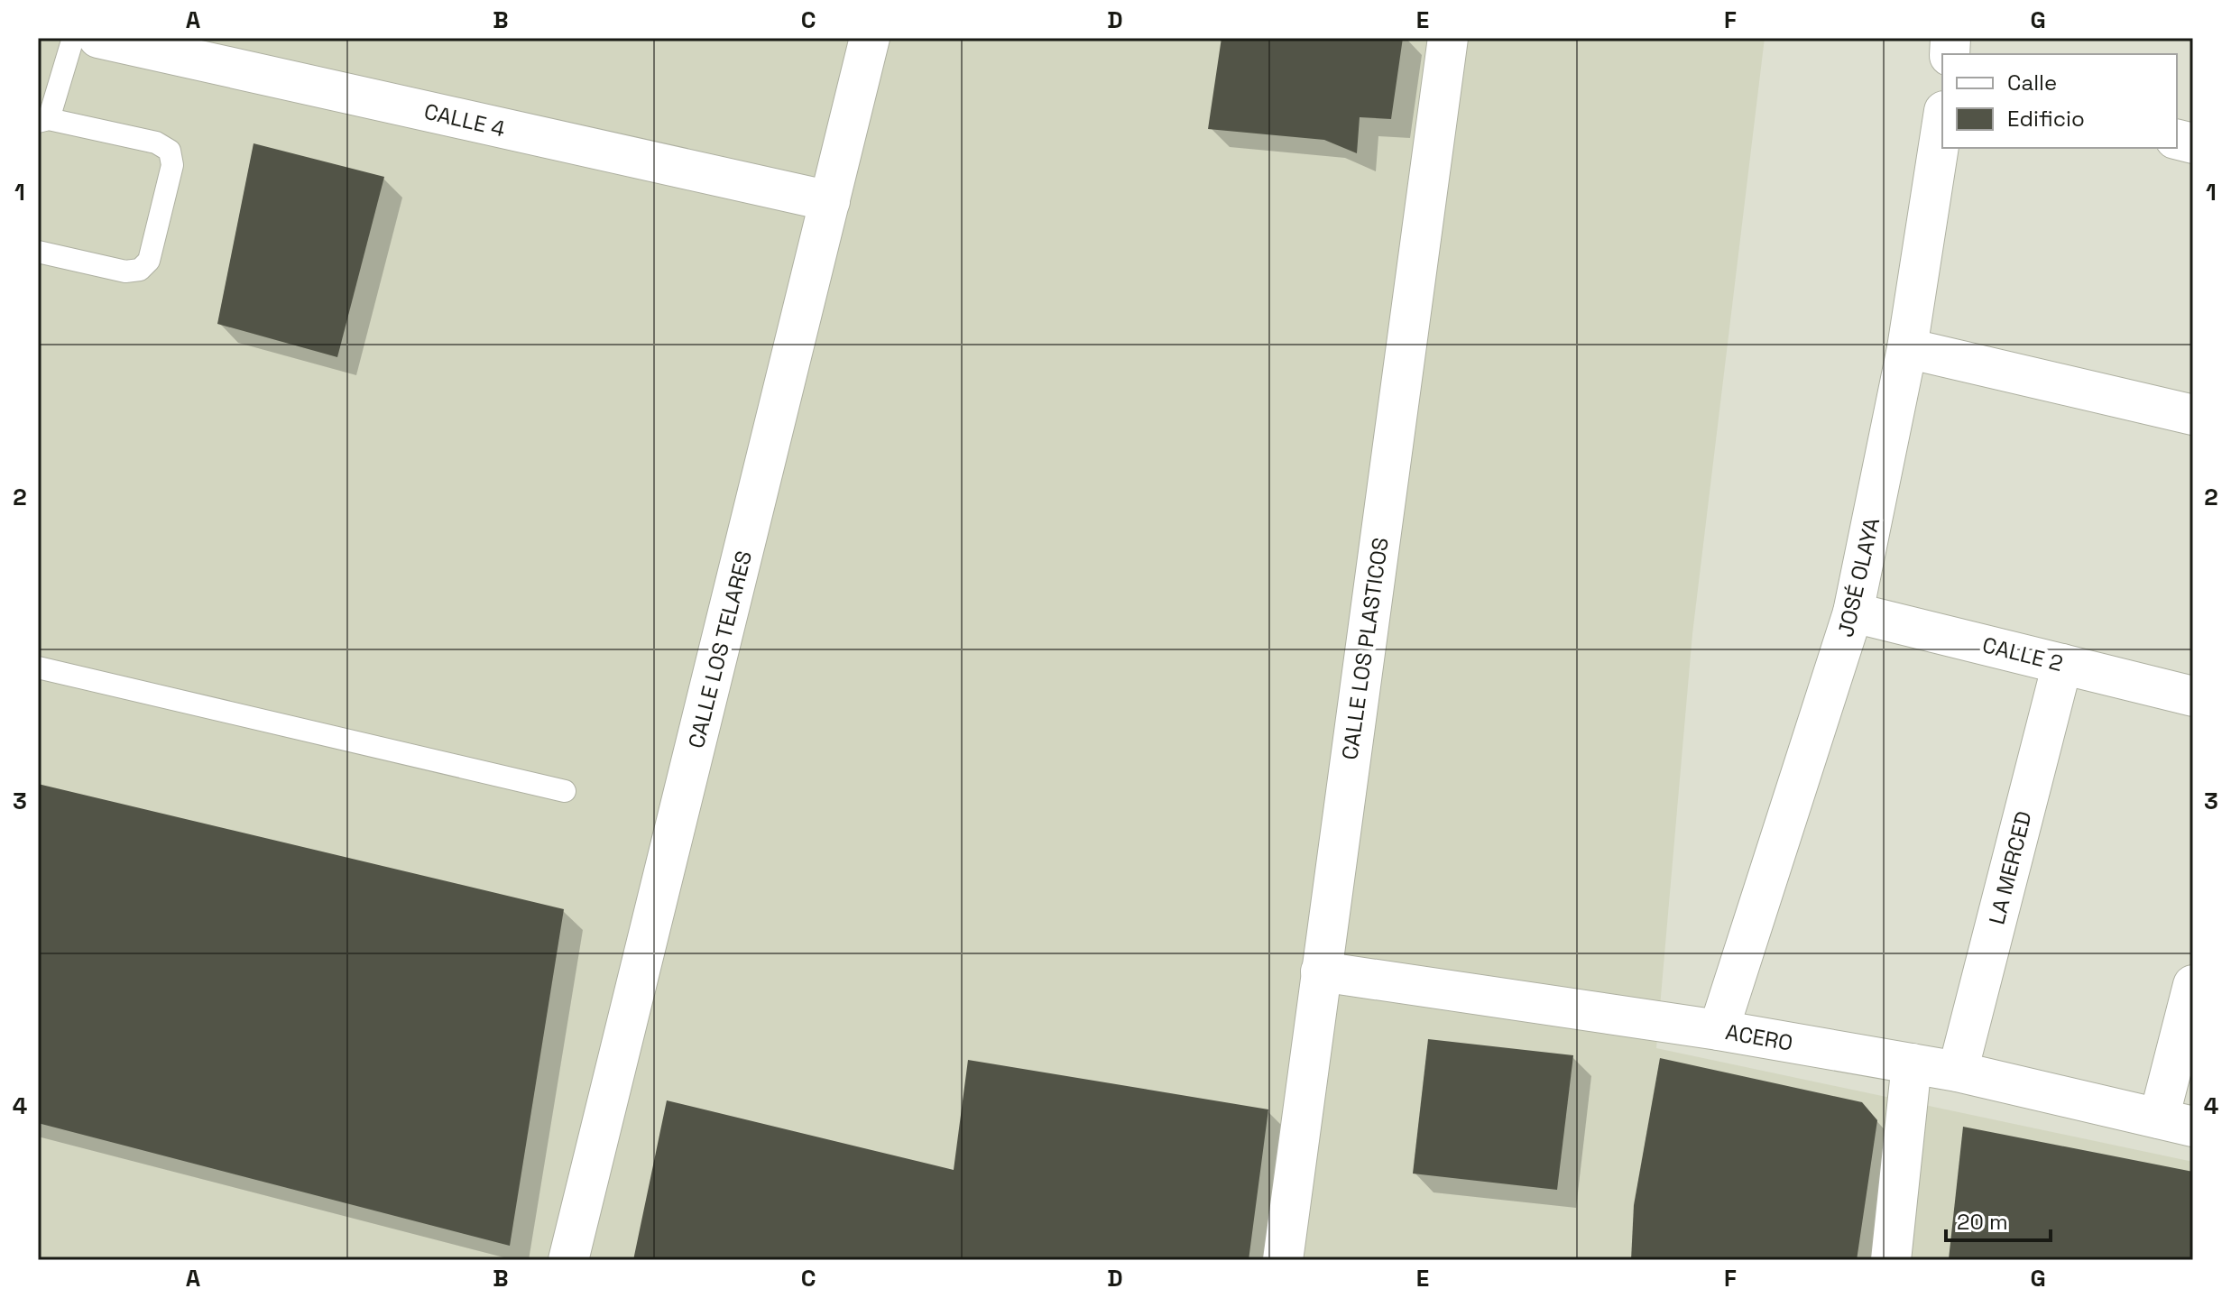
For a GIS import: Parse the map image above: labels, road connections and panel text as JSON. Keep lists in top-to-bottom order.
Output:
{
  "streets": {
    "street": [
      "CALLE 4",
      "JOSÉ OLAYA",
      "CALLE LOS PLASTICOS",
      "CALLE LOS TELARES",
      "CALLE 2",
      "LA MERCED",
      "ACERO"
    ]
  },
  "crossings": [
    ["CALLE 4", "CALLE LOS TELARES"],
    ["JOSÉ OLAYA", "CALLE 2"],
    ["JOSÉ OLAYA", "ACERO"],
    ["CALLE LOS PLASTICOS", "ACERO"],
    ["CALLE 2", "LA MERCED"],
    ["LA MERCED", "ACERO"]
  ],
  "legend": ["Calle", "Edificio"],
  "scale_bar": "20 m",
  "grid": {
    "columns": [
      "A",
      "B",
      "C",
      "D",
      "E",
      "F",
      "G"
    ],
    "rows": [
      "1",
      "2",
      "3",
      "4"
    ]
  }
}
